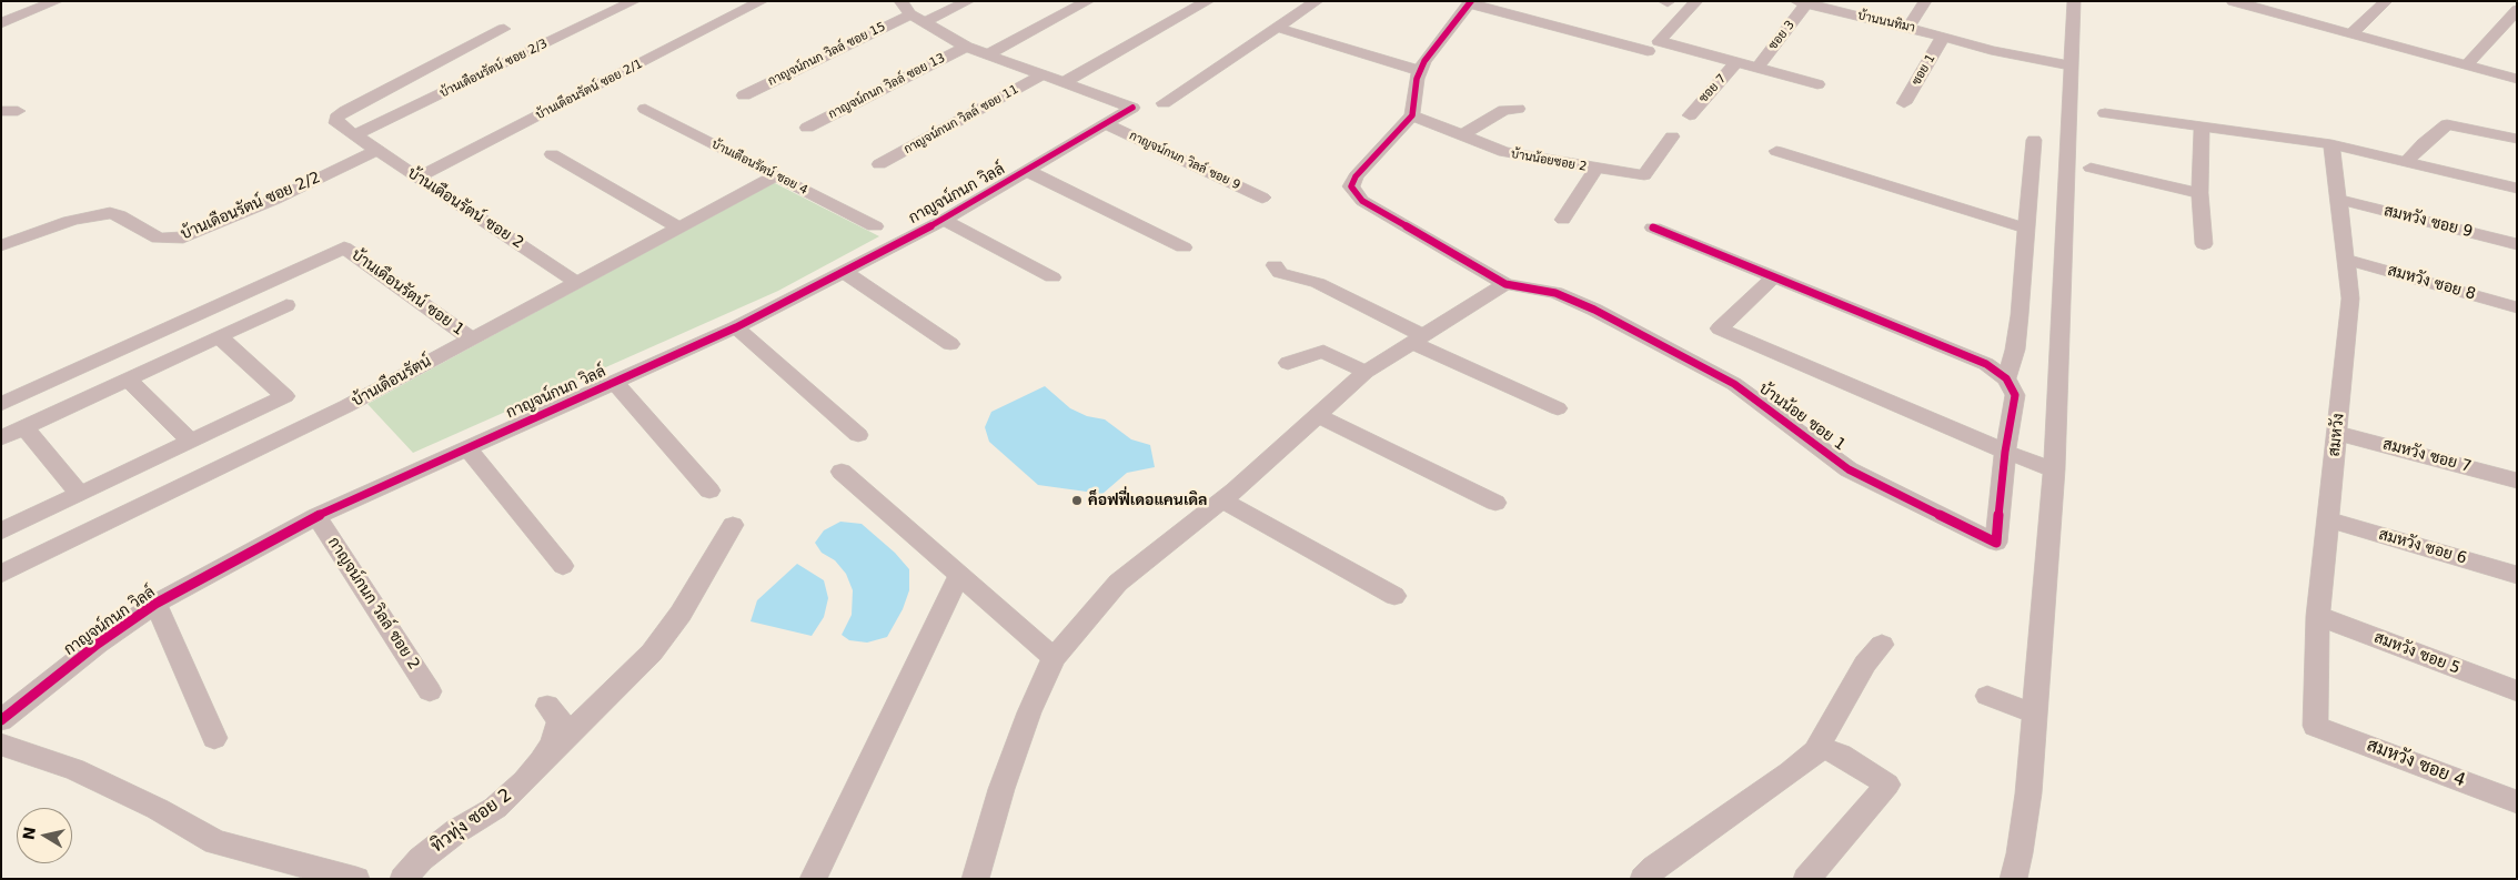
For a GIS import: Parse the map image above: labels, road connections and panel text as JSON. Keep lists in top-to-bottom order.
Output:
{
  "streets": {
    "street": [
      "บ้านนนทิมา",
      "ซอย 3",
      "กาญจน์กนก วิลล์ ซอย 15",
      "บ้านเดือนรัตน์ ซอย 2/3",
      "ซอย 1",
      "กาญจน์กนก วิลล์ ซอย 13",
      "ซอย 7",
      "บ้านเดือนรัตน์ ซอย 2/1",
      "กาญจน์กนก วิลล์ ซอย 11",
      "กาญจน์กนก วิลล์ ซอย 9",
      "บ้านน้อยซอย 2",
      "บ้านเดือนรัตน์ ซอย 4",
      "กาญจน์กนก วิลล์",
      "บ้านเดือนรัตน์ ซอย 2/2",
      "บ้านเดือนรัตน์ ซอย 2",
      "สมหวัง ซอย 9",
      "สมหวัง ซอย 8",
      "บ้านเดือนรัตน์ ซอย 1",
      "บ้านเดือนรัตน์",
      "บ้านน้อย ซอย 1",
      "สมหวัง",
      "สมหวัง ซอย 7",
      "สมหวัง ซอย 6",
      "กาญจน์กนก วิลล์ ซอย 2",
      "สมหวัง ซอย 5",
      "สมหวัง ซอย 4",
      "ทิวทุ่ง ซอย 2"
    ]
  },
  "crossings": [
    ["บ้านนนทิมา", "ซอย 3"],
    ["บ้านนนทิมา", "ซอย 1"],
    ["กาญจน์กนก วิลล์ ซอย 15", "กาญจน์กนก วิลล์"],
    ["บ้านเดือนรัตน์ ซอย 2/3", "บ้านเดือนรัตน์ ซอย 2"],
    ["กาญจน์กนก วิลล์ ซอย 13", "กาญจน์กนก วิลล์"],
    ["บ้านเดือนรัตน์ ซอย 2/1", "บ้านเดือนรัตน์ ซอย 2"],
    ["กาญจน์กนก วิลล์ ซอย 11", "กาญจน์กนก วิลล์"],
    ["กาญจน์กนก วิลล์ ซอย 9", "กาญจน์กนก วิลล์"],
    ["บ้านเดือนรัตน์ ซอย 4", "บ้านเดือนรัตน์"],
    ["กาญจน์กนก วิลล์", "กาญจน์กนก วิลล์ ซอย 2"],
    ["บ้านเดือนรัตน์ ซอย 2/2", "บ้านเดือนรัตน์ ซอย 2"],
    ["บ้านเดือนรัตน์ ซอย 2", "บ้านเดือนรัตน์"],
    ["สมหวัง ซอย 9", "สมหวัง"],
    ["สมหวัง ซอย 8", "สมหวัง"],
    ["บ้านเดือนรัตน์ ซอย 1", "บ้านเดือนรัตน์"],
    ["สมหวัง", "สมหวัง ซอย 7"],
    ["สมหวัง", "สมหวัง ซอย 6"],
    ["สมหวัง", "สมหวัง ซอย 5"],
    ["สมหวัง", "สมหวัง ซอย 4"]
  ],
  "places": ["ค็อฟฟี่เดอแคนเดิล"],
  "north": "left"
}
